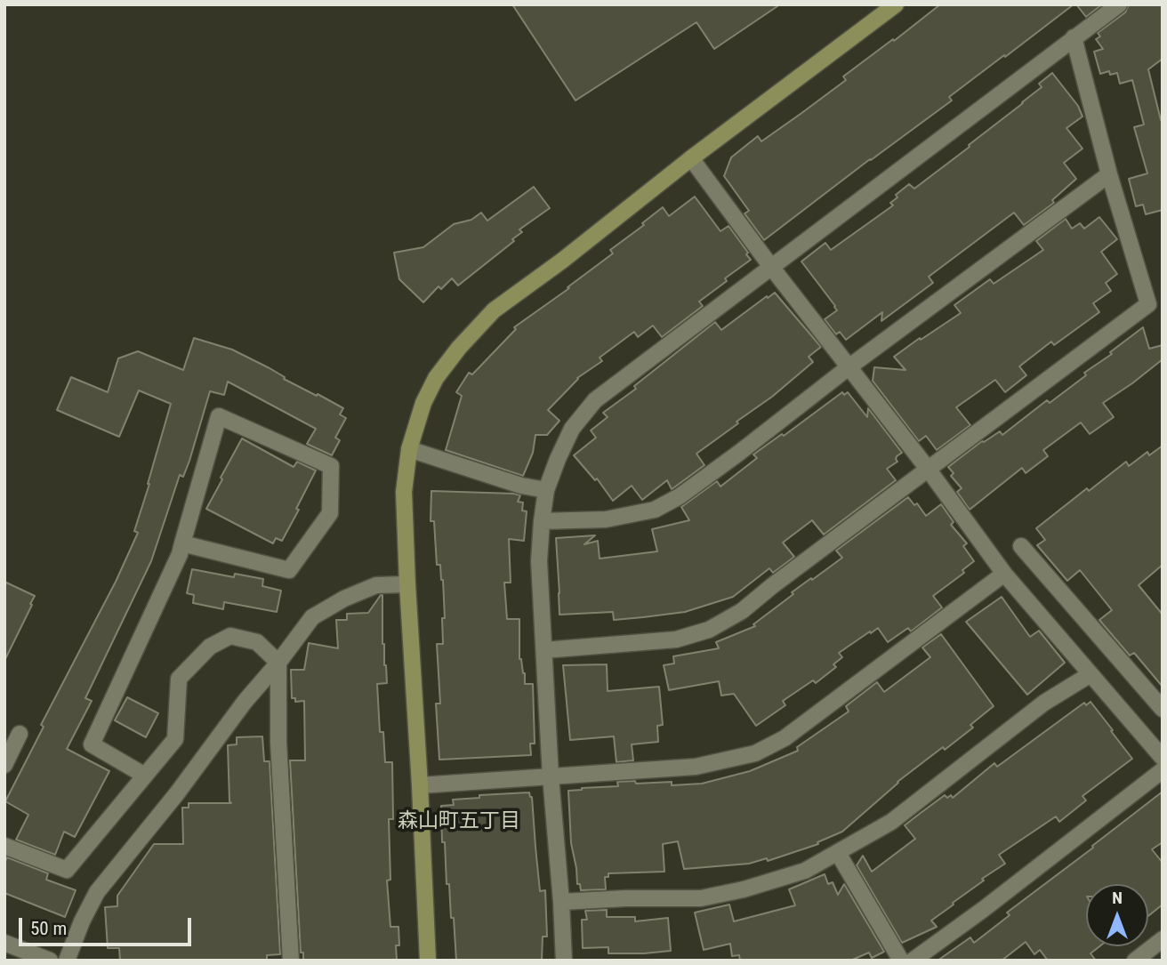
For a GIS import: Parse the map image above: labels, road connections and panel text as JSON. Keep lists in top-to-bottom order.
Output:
{
  "districts": ["森山町五丁目"],
  "scale_bar": "50 m",
  "north": "top"
}
